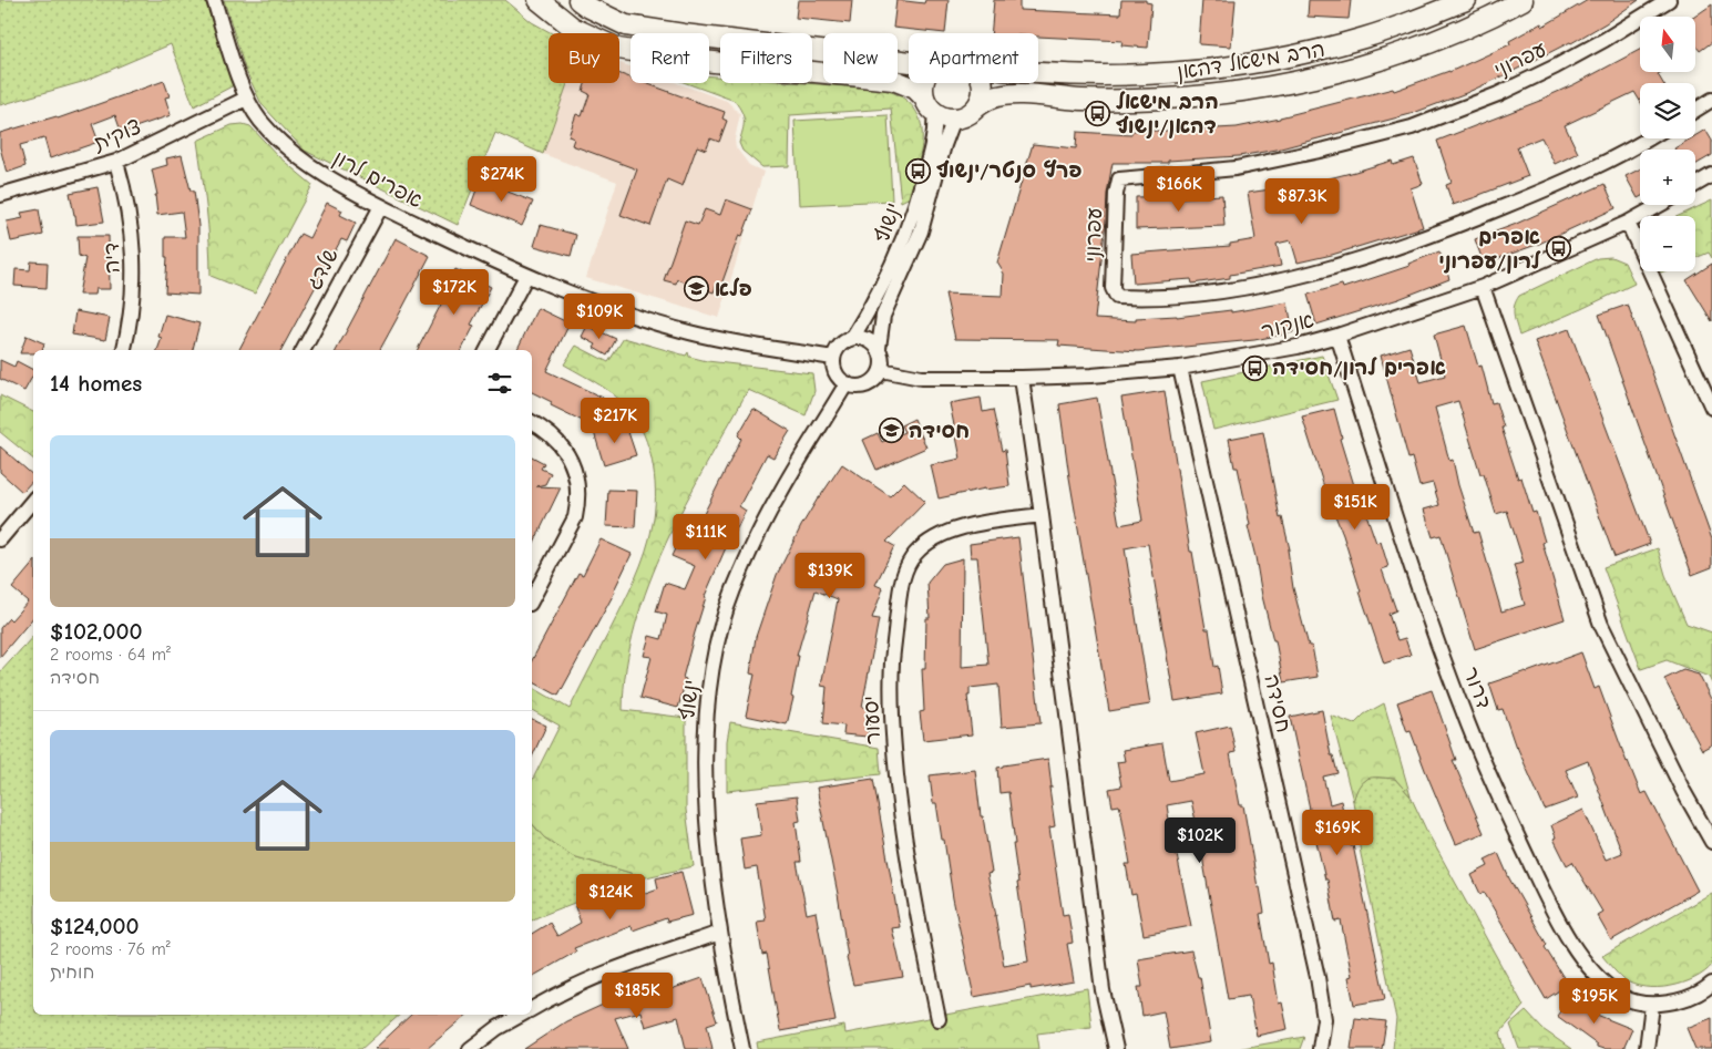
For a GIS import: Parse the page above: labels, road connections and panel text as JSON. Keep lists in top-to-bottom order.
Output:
{
  "streets": {
    "street": [
      "עפרוני",
      "הרב מישאל דהאן",
      "צוקית",
      "אפרים לרון",
      "ינשוף",
      "דיה",
      "שלדג",
      "אנקור",
      "דרור",
      "חסידה",
      "יסעור"
    ]
  },
  "crossings": [
    ["צוקית", "אפרים לרון"],
    ["צוקית", "דיה"],
    ["אפרים לרון", "ינשוף"],
    ["אפרים לרון", "שלדג"],
    ["אפרים לרון", "אנקור"],
    ["ינשוף", "אנקור"],
    ["אנקור", "דרור"],
    ["אנקור", "חסידה"]
  ],
  "places": {
    "bus stop": [
      "הרב מישאל דהאן/ינשוף",
      "פרץ סנטר/ינשוף",
      "אפרים לרון/עפרוני",
      "אפרים לרון/חסידה"
    ],
    "school or university": ["פלא", "חסידה"]
  },
  "north": "top",
  "page": {
    "map_buttons": ["+", "−"],
    "chip": [
      "Buy",
      "Rent",
      "Filters",
      "New",
      "Apartment"
    ],
    "price": [
      "$274K",
      "$166K",
      "$87.3K",
      "$172K",
      "$109K",
      "$217K",
      "$151K",
      "$111K",
      "$139K",
      "$169K",
      "$102K",
      "$124K",
      "$185K",
      "$195K"
    ],
    "heading": "14 homes",
    "list": [
      {
        "name": "$102,000",
        "note": "2 rooms · 64 m² · חסידה"
      },
      {
        "name": "$124,000",
        "note": "2 rooms · 76 m² · חוחית"
      }
    ]
  }
}
